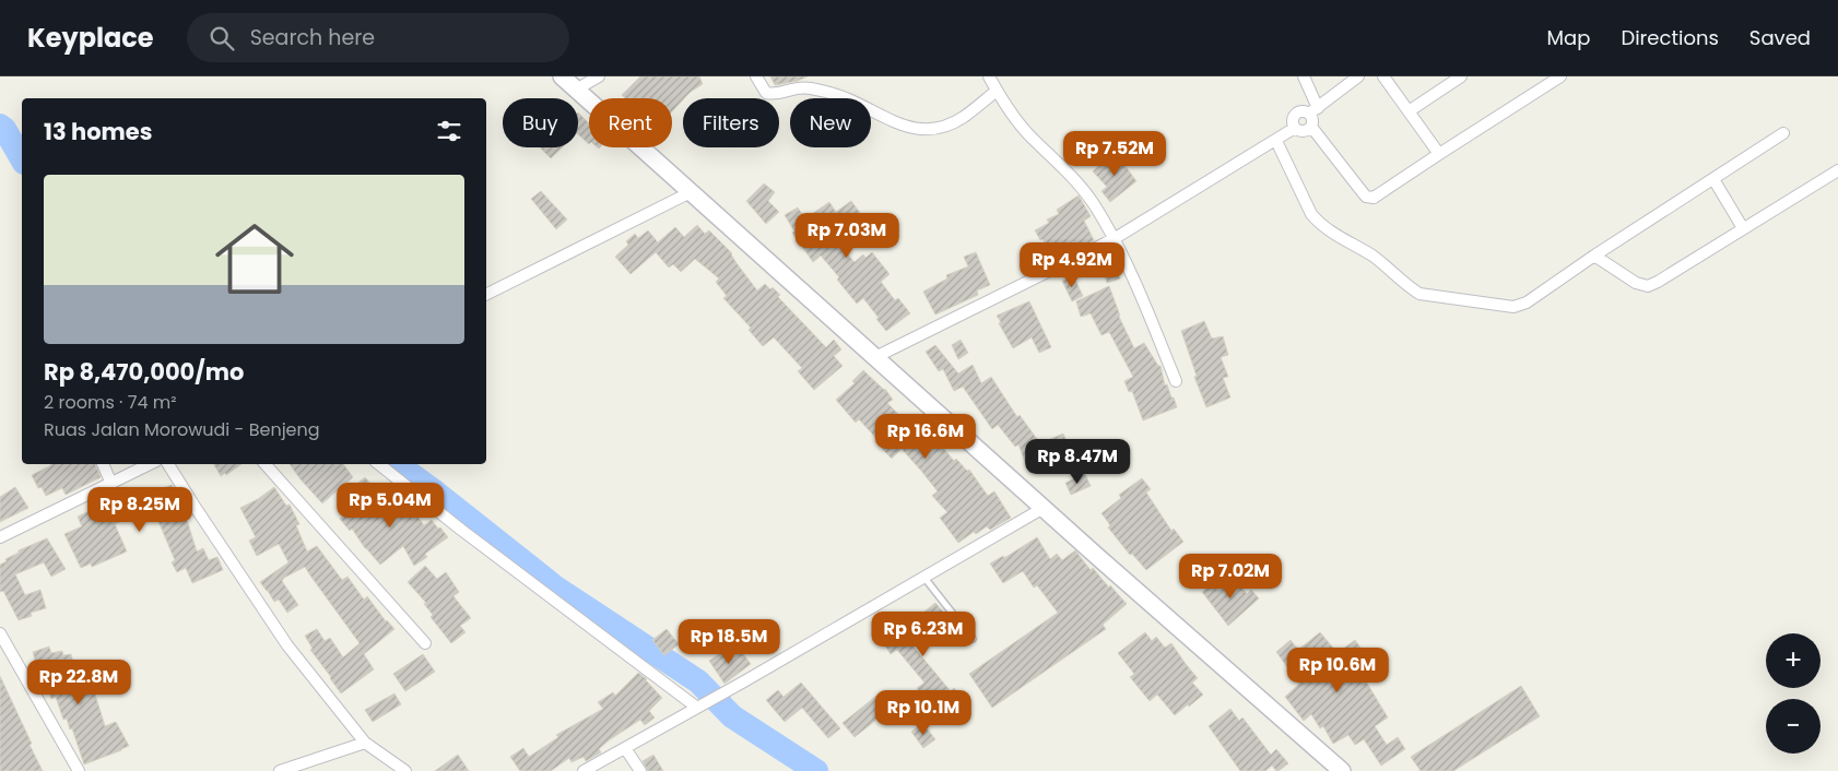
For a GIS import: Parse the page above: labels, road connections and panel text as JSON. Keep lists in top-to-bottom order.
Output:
{
  "page": {
    "header": "Keyplace",
    "search": "Search here",
    "nav": ["Map", "Directions", "Saved"],
    "chip": [
      "Buy",
      "Rent",
      "Filters",
      "New"
    ],
    "heading": "13 homes",
    "price": [
      "Rp 7.52M",
      "Rp 7.03M",
      "Rp 4.92M",
      "Rp 16.6M",
      "Rp 8.47M",
      "Rp 5.04M",
      "Rp 8.25M",
      "Rp 7.02M",
      "Rp 6.23M",
      "Rp 18.5M",
      "Rp 10.6M",
      "Rp 22.8M",
      "Rp 10.1M"
    ],
    "list": [
      {
        "name": "Rp 8,470,000/mo",
        "note": "2 rooms · 74 m² · Ruas Jalan Morowudi - Benjeng"
      }
    ],
    "map_buttons": ["+", "−"]
  }
}
